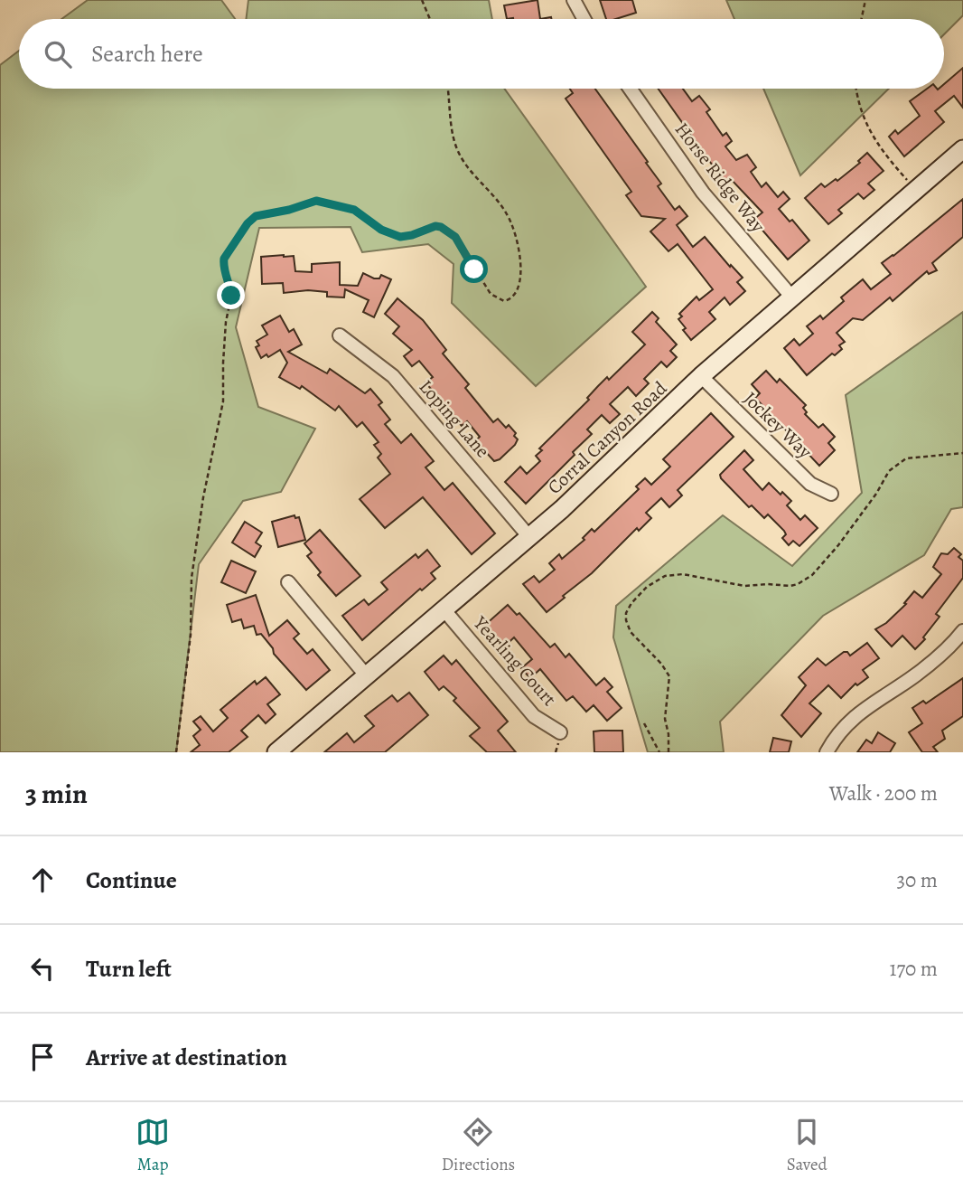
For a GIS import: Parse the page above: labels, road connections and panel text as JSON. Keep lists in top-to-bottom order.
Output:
{
  "streets": {
    "main road": ["Corral Canyon Road"],
    "street": [
      "Horse Ridge Way",
      "Loping Lane",
      "Jockey Way",
      "Yearling Court"
    ]
  },
  "crossings": [
    ["Horse Ridge Way", "Corral Canyon Road"],
    ["Loping Lane", "Corral Canyon Road"],
    ["Jockey Way", "Corral Canyon Road"],
    ["Corral Canyon Road", "Yearling Court"]
  ],
  "page": {
    "search": "Search here",
    "heading": ["3 min", "Walk · 200 m"],
    "list": [
      ["Continue", "30 m"],
      ["Turn left", "170 m"],
      "Arrive at destination"
    ],
    "nav": ["Map", "Directions", "Saved"]
  }
}
